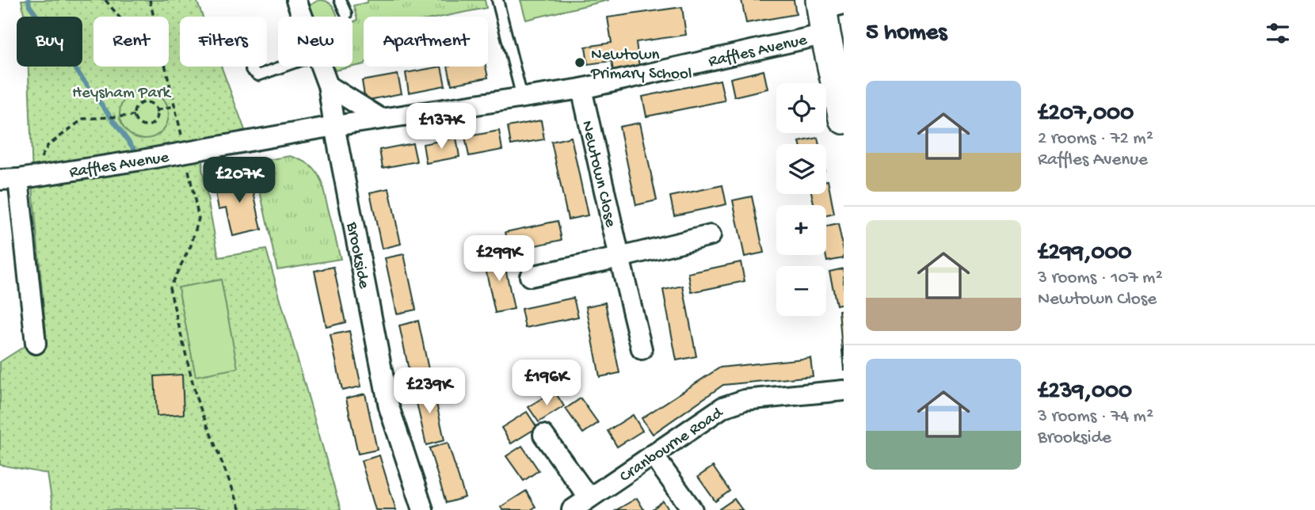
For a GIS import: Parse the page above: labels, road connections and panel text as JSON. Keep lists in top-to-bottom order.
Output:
{
  "streets": {
    "street": [
      "Raffles Avenue",
      "Newtown Close",
      "Brookside",
      "Cranbourne Road"
    ]
  },
  "crossings": [
    ["Raffles Avenue", "Newtown Close"],
    ["Raffles Avenue", "Brookside"]
  ],
  "parks": ["Heysham Park"],
  "places": ["Newtown Primary School"],
  "page": {
    "heading": "5 homes",
    "chip": [
      "Buy",
      "Rent",
      "Filters",
      "New",
      "Apartment"
    ],
    "list": [
      {
        "name": "£207,000",
        "note": "2 rooms · 72 m² · Raffles Avenue"
      },
      {
        "name": "£299,000",
        "note": "3 rooms · 107 m² · Newtown Close"
      },
      {
        "name": "£239,000",
        "note": "3 rooms · 74 m² · Brookside"
      }
    ],
    "map_buttons": ["+", "−"],
    "price": [
      "£137K",
      "£207K",
      "£299K",
      "£196K",
      "£239K"
    ]
  }
}
